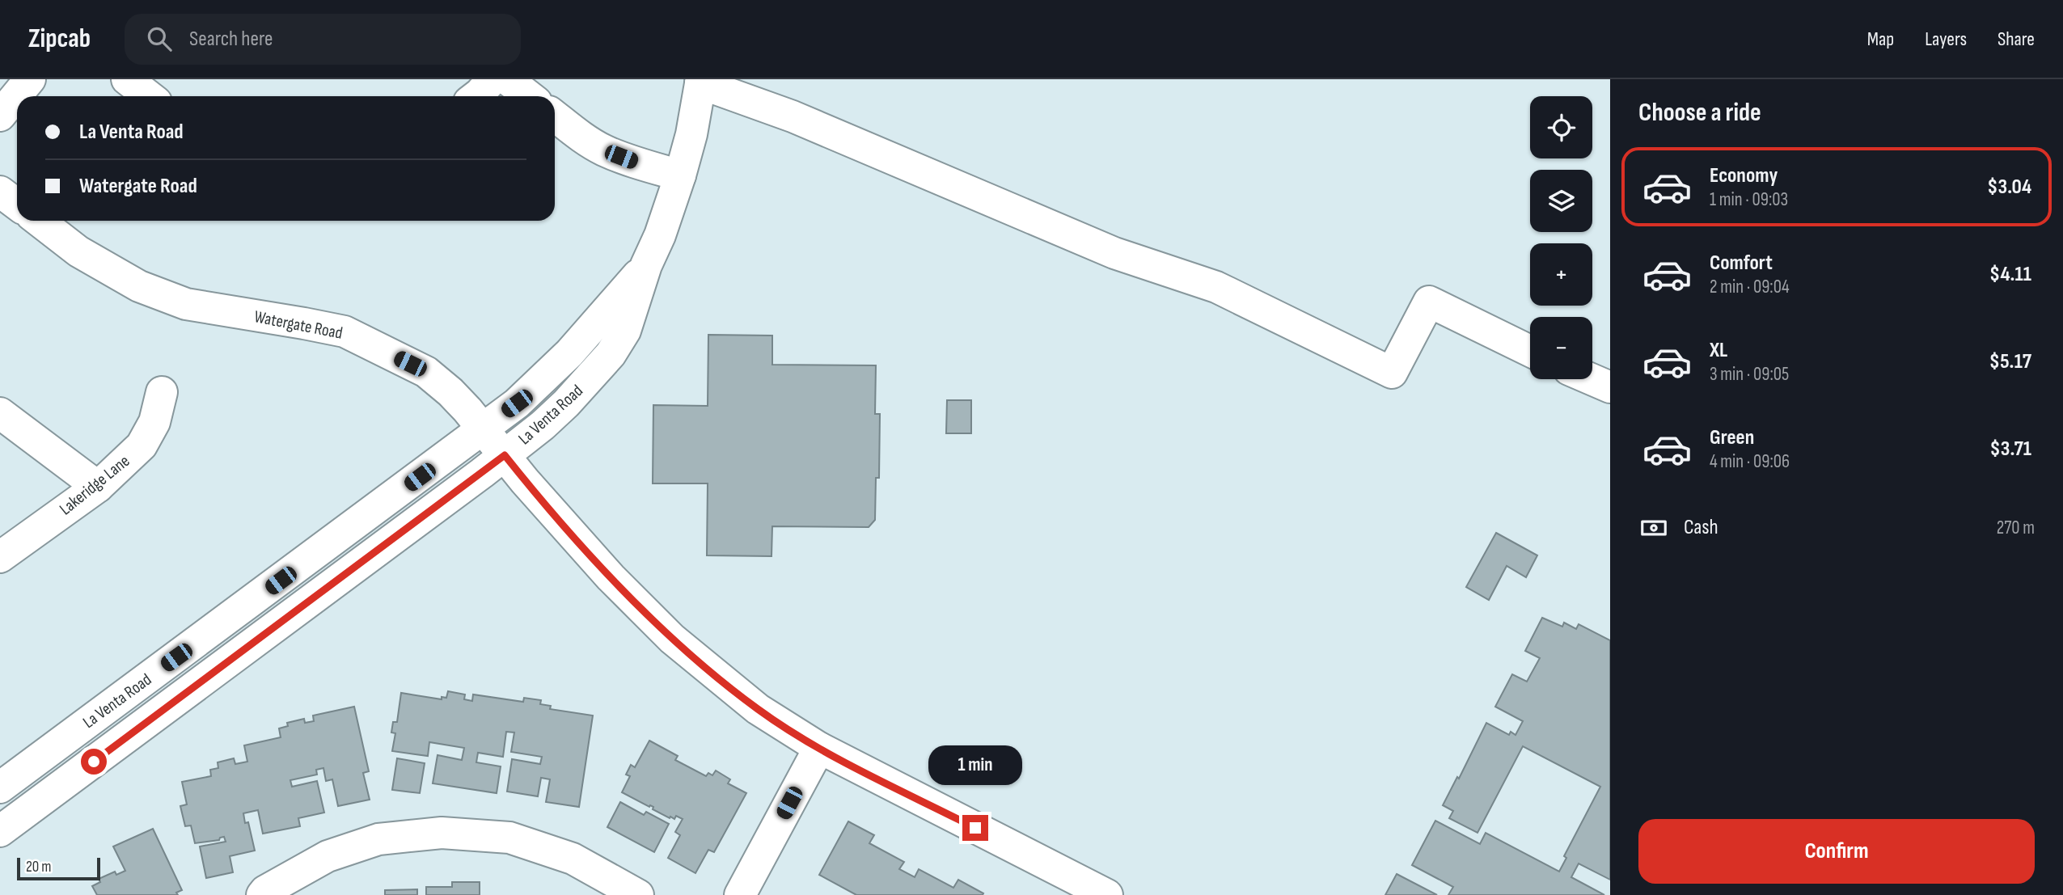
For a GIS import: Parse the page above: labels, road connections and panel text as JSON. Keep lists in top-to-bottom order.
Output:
{
  "streets": {
    "street": ["Watergate Road", "La Venta Road", "Lakeridge Lane"]
  },
  "crossings": [
    ["Watergate Road", "La Venta Road"]
  ],
  "scale_bar": "20 m",
  "page": {
    "header": "Zipcab",
    "search": "Search here",
    "nav": ["Map", "Layers", "Share"],
    "heading": "Choose a ride",
    "map_buttons": ["+", "−"],
    "banner": ["La Venta Road", "Watergate Road"],
    "list": [
      {
        "name": "Economy",
        "note": "1 min · 09:03",
        "value": "$3.04"
      },
      {
        "name": "Comfort",
        "note": "2 min · 09:04",
        "value": "$4.11"
      },
      {
        "name": "XL",
        "note": "3 min · 09:05",
        "value": "$5.17"
      },
      {
        "name": "Green",
        "note": "4 min · 09:06",
        "value": "$3.71"
      }
    ],
    "pay": ["Cash", "270 m"],
    "bubble": "1 min",
    "buttons": "Confirm",
    "scale": "20 m"
  }
}
